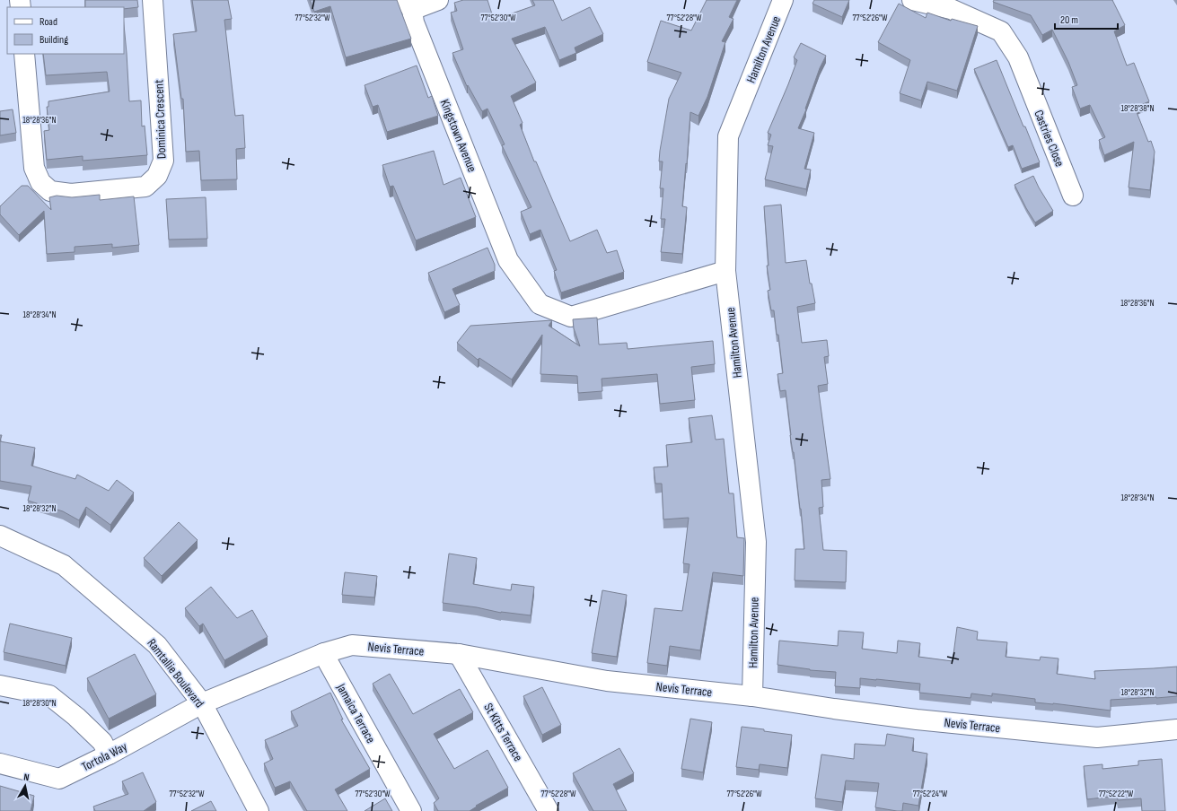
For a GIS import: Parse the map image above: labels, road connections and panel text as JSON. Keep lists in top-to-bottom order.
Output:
{
  "streets": {
    "street": [
      "Hamilton Avenue",
      "Dominica Crescent",
      "Kingstown Avenue",
      "Castries Close",
      "Nevis Terrace",
      "Ramtallie Boulevard",
      "Jamaica Terrace",
      "St Kitts Terrace",
      "Tortola Way"
    ]
  },
  "crossings": [
    ["Hamilton Avenue", "Kingstown Avenue"],
    ["Hamilton Avenue", "Nevis Terrace"],
    ["Nevis Terrace", "Ramtallie Boulevard"],
    ["Nevis Terrace", "Jamaica Terrace"],
    ["Nevis Terrace", "St Kitts Terrace"],
    ["Nevis Terrace", "Tortola Way"],
    ["Ramtallie Boulevard", "Tortola Way"]
  ],
  "legend": ["Road", "Building"],
  "scale_bar": "20 m",
  "north": "top",
  "coordinates": [
    "77°52'32\"W",
    "77°52'30\"W",
    "77°52'28\"W",
    "77°52'26\"W",
    "18°28'38\"N",
    "18°28'36\"N",
    "18°28'34\"N",
    "18°28'32\"N",
    "18°28'30\"N",
    "77°52'24\"W",
    "77°52'22\"W"
  ]
}
